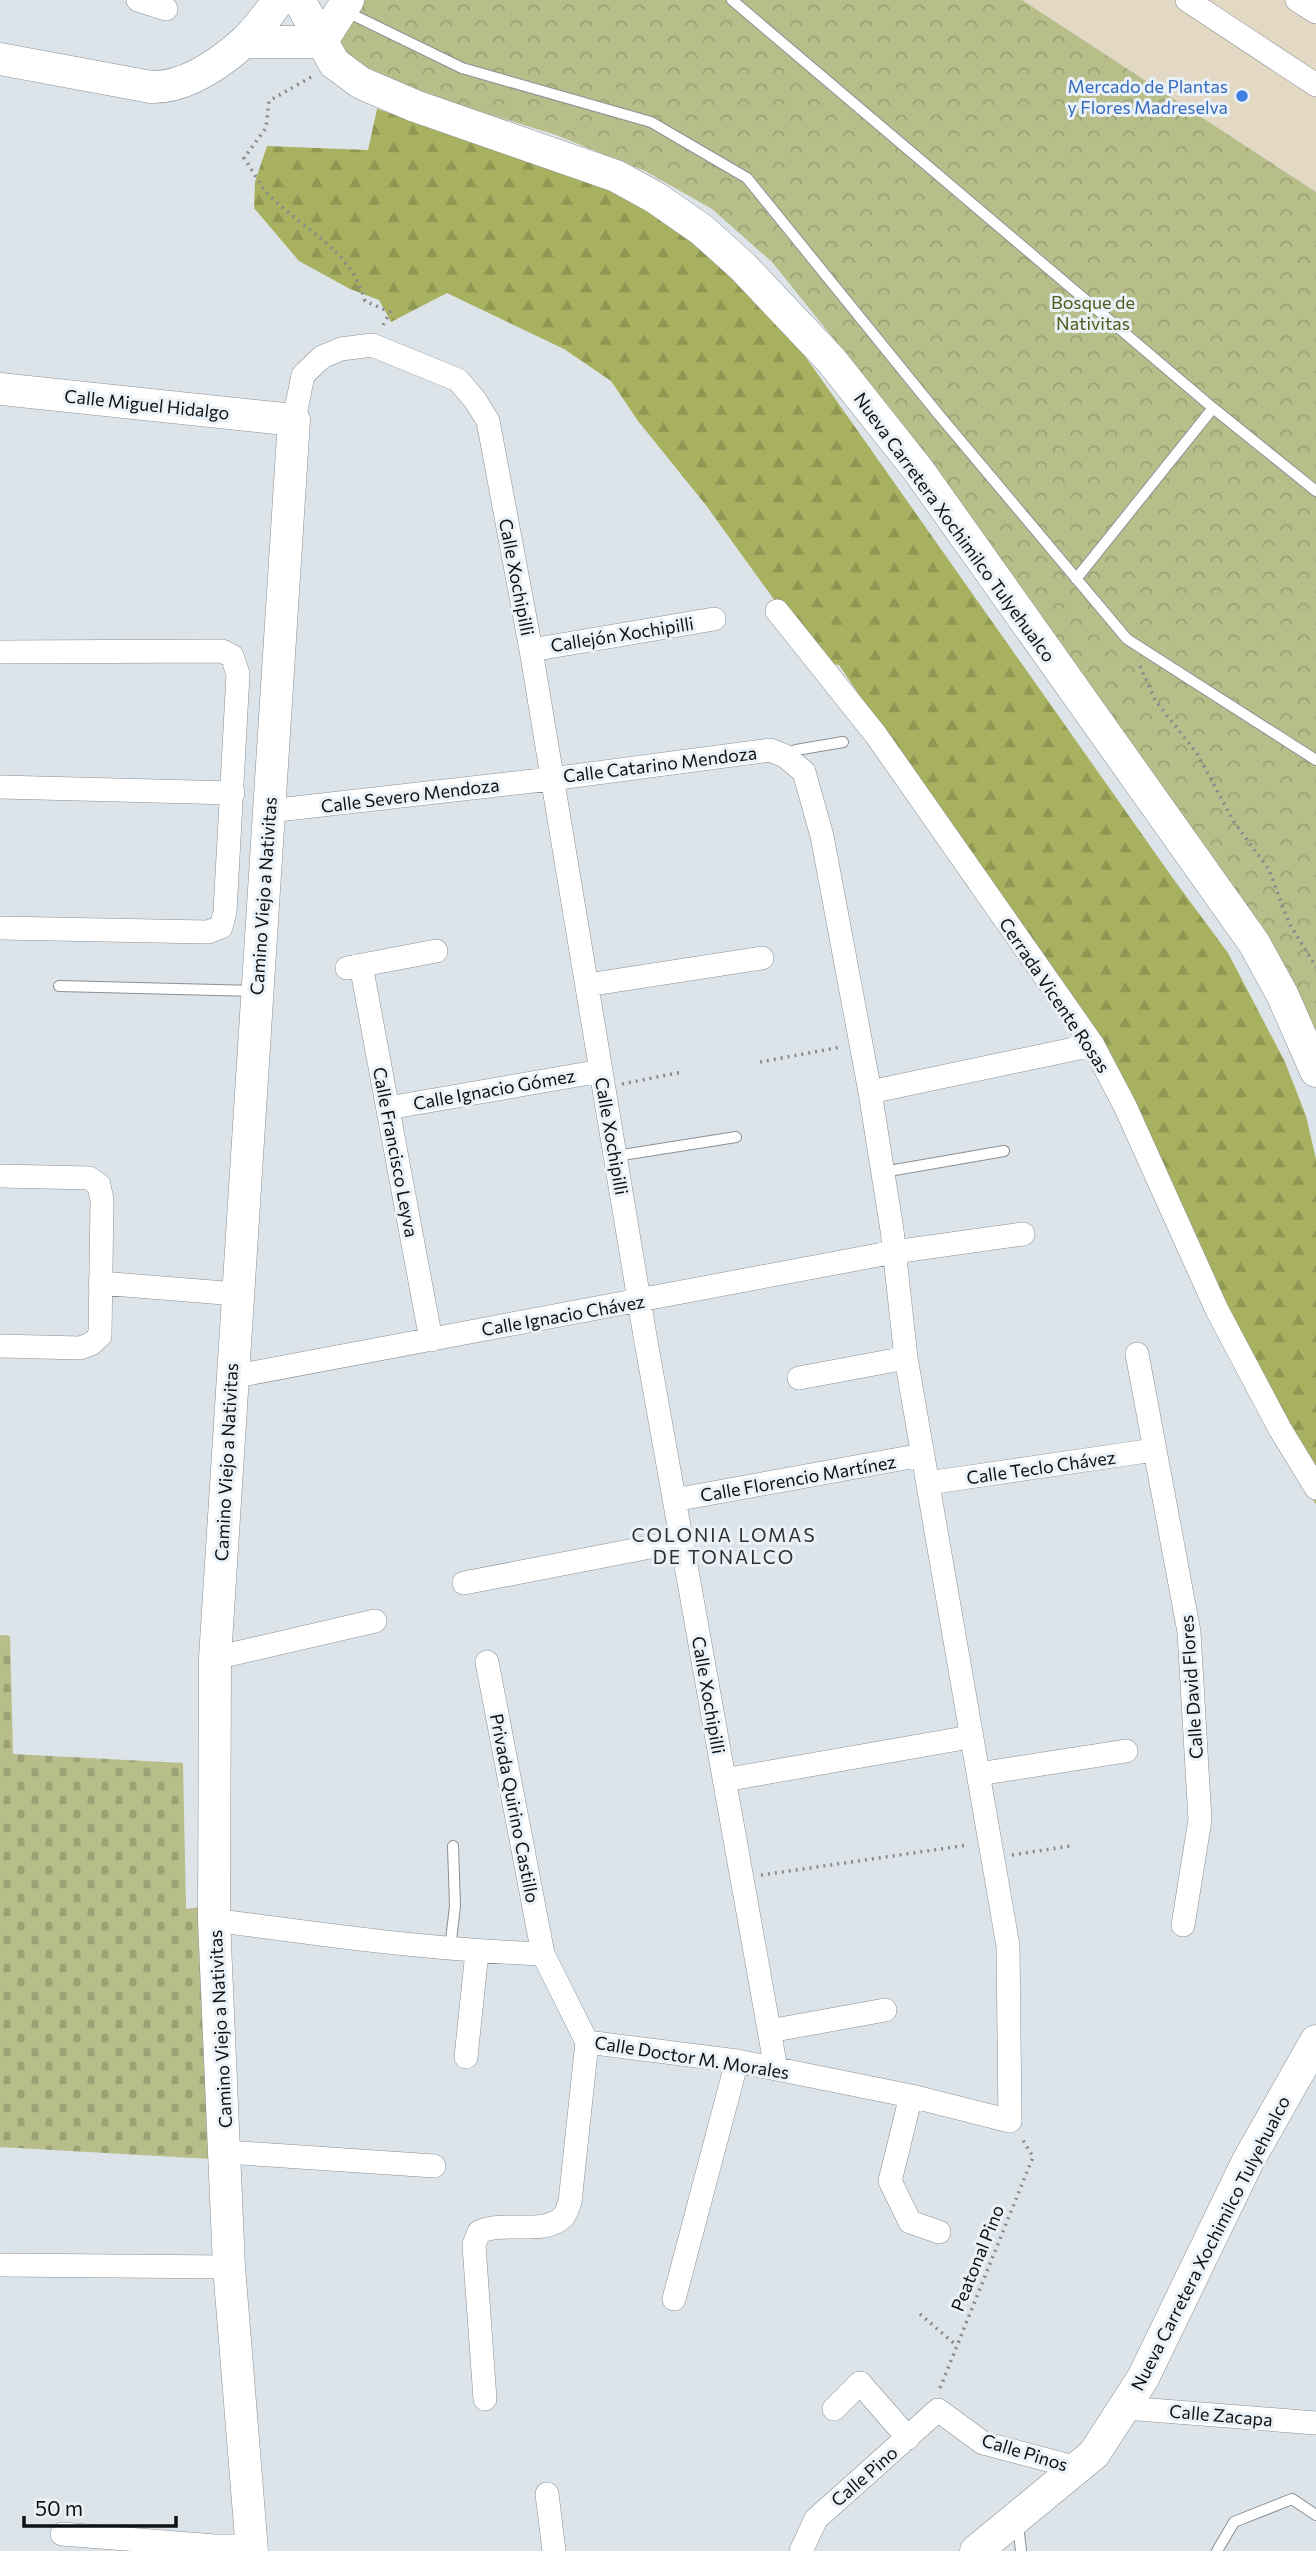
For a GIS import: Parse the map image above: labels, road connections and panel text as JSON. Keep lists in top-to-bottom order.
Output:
{
  "streets": {
    "main road": ["Calle Miguel Hidalgo", "Nueva Carretera Xochimilco Tulyehualco", "Camino Viejo a Nativitas"],
    "street": [
      "Calle Xochipilli",
      "Callejón Xochipilli",
      "Calle Catarino Mendoza",
      "Calle Severo Mendoza",
      "Cerrada Vicente Rosas",
      "Calle Ignacio Gómez",
      "Calle Francisco Leyva",
      "Calle Ignacio Chávez",
      "Calle Teclo Chávez",
      "Calle Florencio Martínez",
      "Calle David Flores",
      "Privada Quirino Castillo",
      "Calle Doctor M. Morales",
      "Calle Zacapa",
      "Calle Pinos",
      "Calle Pino"
    ],
    "path": ["Peatonal Pino"]
  },
  "crossings": [
    ["Calle Miguel Hidalgo", "Camino Viejo a Nativitas"],
    ["Nueva Carretera Xochimilco Tulyehualco", "Calle Zacapa"],
    ["Nueva Carretera Xochimilco Tulyehualco", "Calle Pinos"],
    ["Calle Xochipilli", "Callejón Xochipilli"],
    ["Calle Xochipilli", "Calle Catarino Mendoza"],
    ["Calle Xochipilli", "Calle Severo Mendoza"],
    ["Calle Xochipilli", "Camino Viejo a Nativitas"],
    ["Calle Xochipilli", "Calle Ignacio Gómez"],
    ["Calle Xochipilli", "Calle Ignacio Chávez"],
    ["Calle Xochipilli", "Calle Florencio Martínez"],
    ["Calle Xochipilli", "Calle Doctor M. Morales"],
    ["Calle Catarino Mendoza", "Calle Severo Mendoza"],
    ["Calle Severo Mendoza", "Camino Viejo a Nativitas"],
    ["Camino Viejo a Nativitas", "Calle Ignacio Chávez"],
    ["Calle Ignacio Gómez", "Calle Francisco Leyva"],
    ["Calle Francisco Leyva", "Calle Ignacio Chávez"],
    ["Calle Teclo Chávez", "Calle David Flores"],
    ["Privada Quirino Castillo", "Calle Doctor M. Morales"],
    ["Calle Doctor M. Morales", "Peatonal Pino"],
    ["Peatonal Pino", "Calle Pinos"],
    ["Peatonal Pino", "Calle Pino"],
    ["Calle Pinos", "Calle Pino"]
  ],
  "districts": ["COLONIA LOMAS DE TONALCO"],
  "parks": ["Bosque de Nativitas"],
  "places": ["Mercado de Plantas y Flores Madreselva"],
  "scale_bar": "50 m"
}
